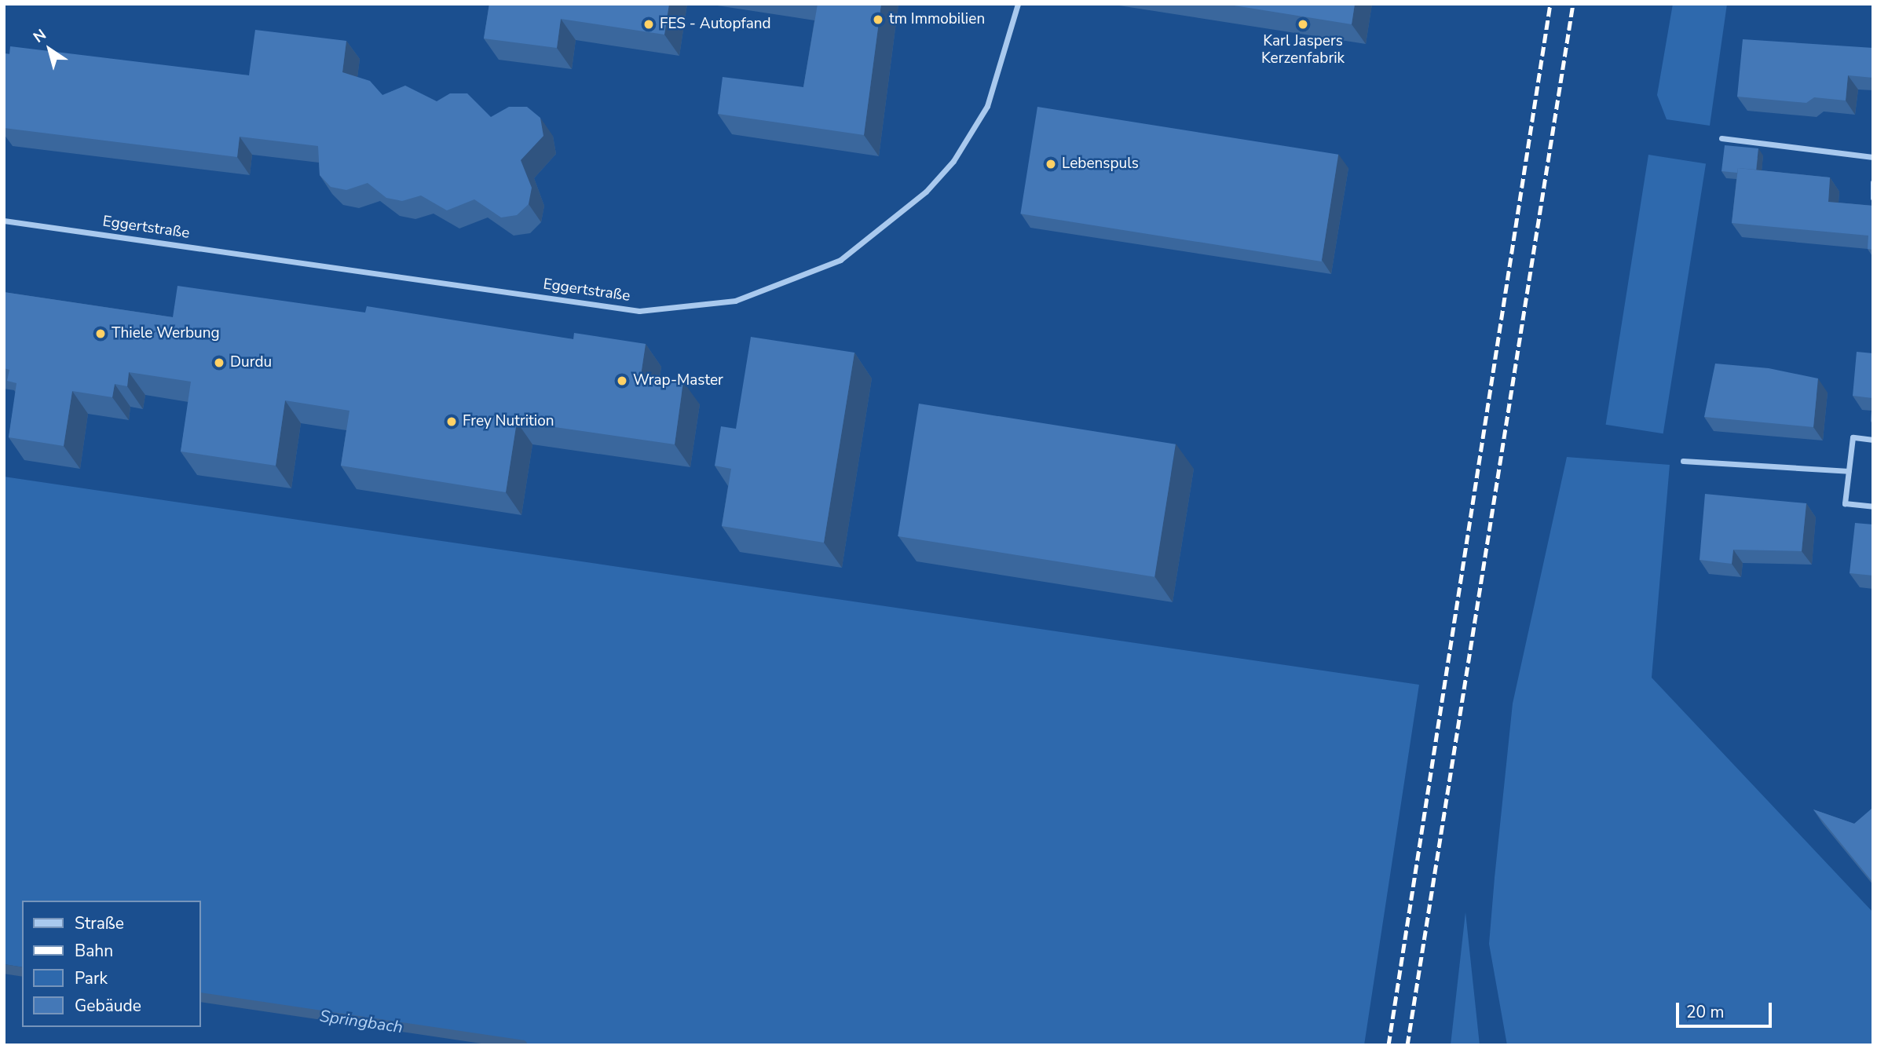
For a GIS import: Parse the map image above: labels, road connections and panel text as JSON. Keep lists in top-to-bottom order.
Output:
{
  "streets": {
    "street": ["Eggertstraße"]
  },
  "water": ["Springbach"],
  "places": [
    "tm Immobilien",
    "FES - Autopfand",
    "Karl Jaspers Kerzenfabrik",
    "Lebenspuls",
    "Thiele Werbung",
    "Durdu",
    "Wrap-Master",
    "Frey Nutrition"
  ],
  "legend": [
    "Straße",
    "Bahn",
    "Park",
    "Gebäude"
  ],
  "scale_bar": "20 m",
  "north": "top left"
}
